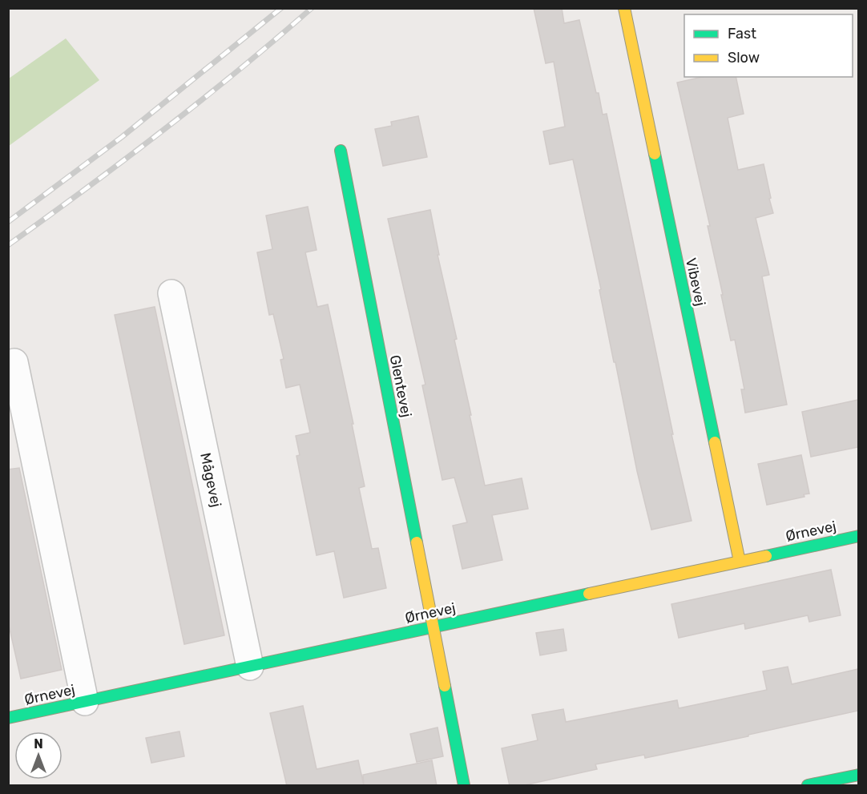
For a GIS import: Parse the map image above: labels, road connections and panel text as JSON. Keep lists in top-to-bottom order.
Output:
{
  "streets": {
    "street": [
      "Vibevej",
      "Glentevej",
      "Mågevej",
      "Ørnevej"
    ]
  },
  "crossings": [
    ["Vibevej", "Ørnevej"],
    ["Glentevej", "Ørnevej"],
    ["Mågevej", "Ørnevej"]
  ],
  "legend": ["Fast", "Slow"],
  "north": "top"
}
